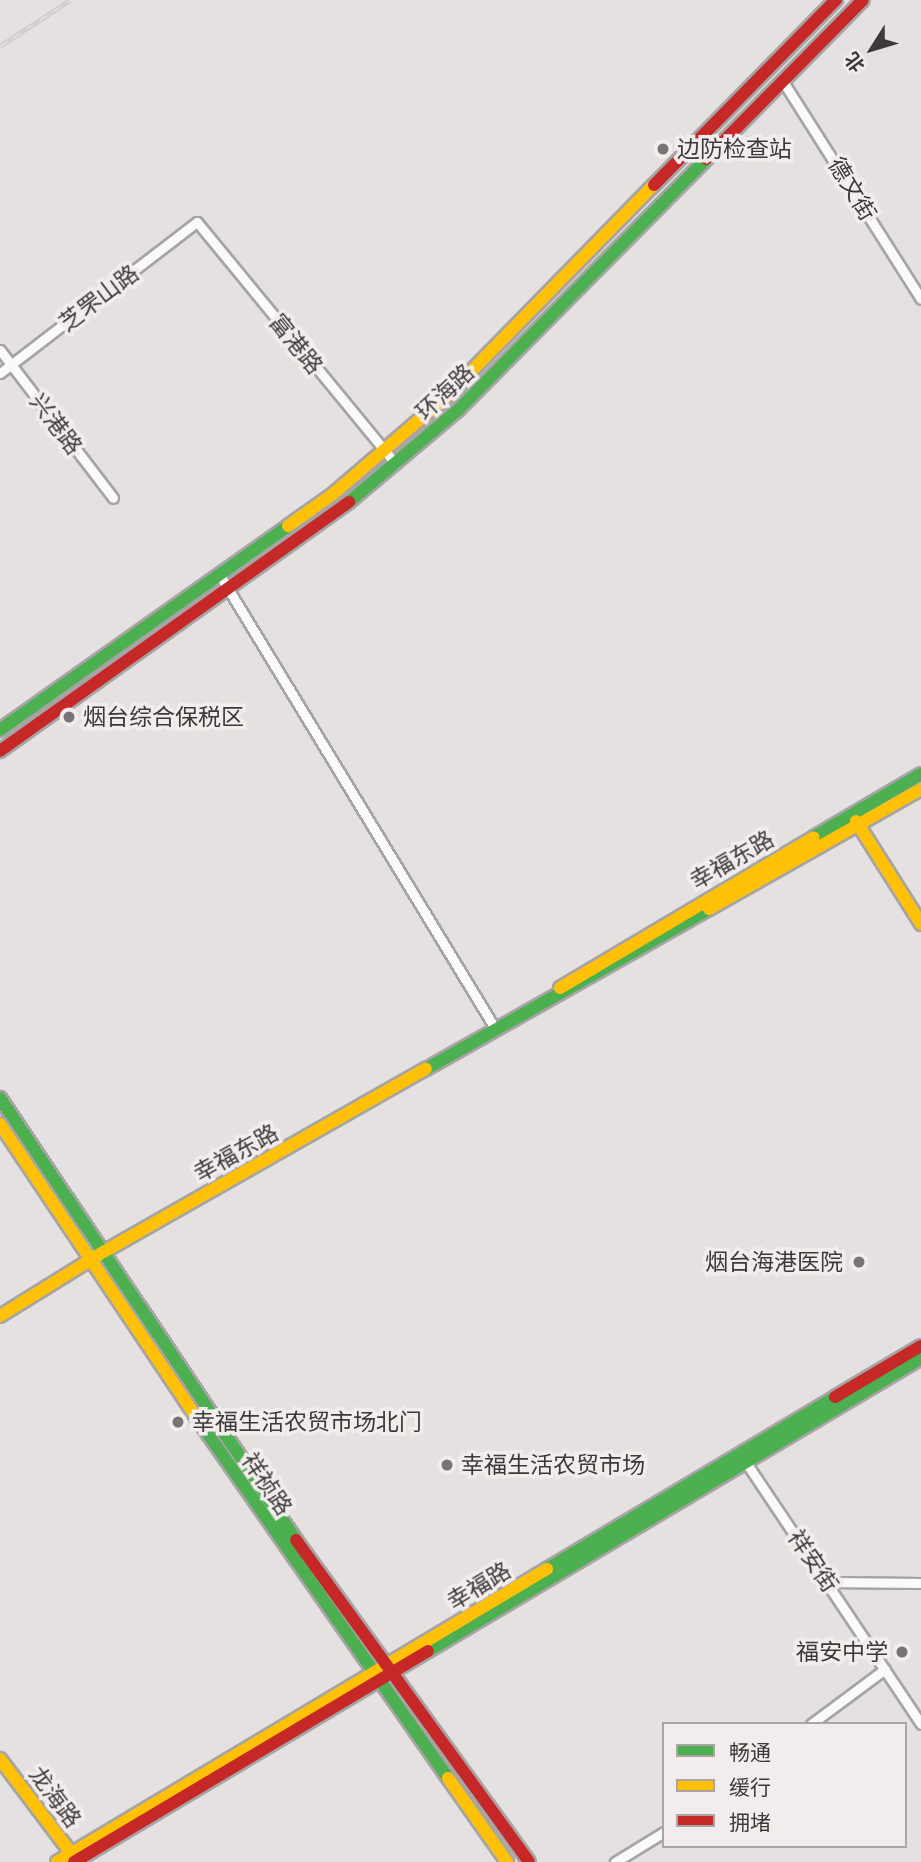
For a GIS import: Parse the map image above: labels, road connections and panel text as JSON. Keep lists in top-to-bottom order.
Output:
{
  "streets": {
    "main road": [
      "环海路",
      "幸福东路",
      "祥祯路",
      "幸福路",
      "龙海路"
    ],
    "street": [
      "德文街",
      "芝罘山路",
      "富港路",
      "兴港路",
      "祥安街"
    ]
  },
  "crossings": [
    ["德文街", "环海路"],
    ["芝罘山路", "富港路"],
    ["芝罘山路", "兴港路"],
    ["富港路", "环海路"],
    ["幸福东路", "祥祯路"],
    ["祥祯路", "幸福路"],
    ["祥安街", "幸福路"],
    ["幸福路", "龙海路"]
  ],
  "places": [
    "边防检查站",
    "烟台综合保税区",
    "烟台海港医院",
    "幸福生活农贸市场北门",
    "幸福生活农贸市场",
    "福安中学"
  ],
  "legend": ["畅通", "缓行", "拥堵"],
  "north": "bottom left"
}
